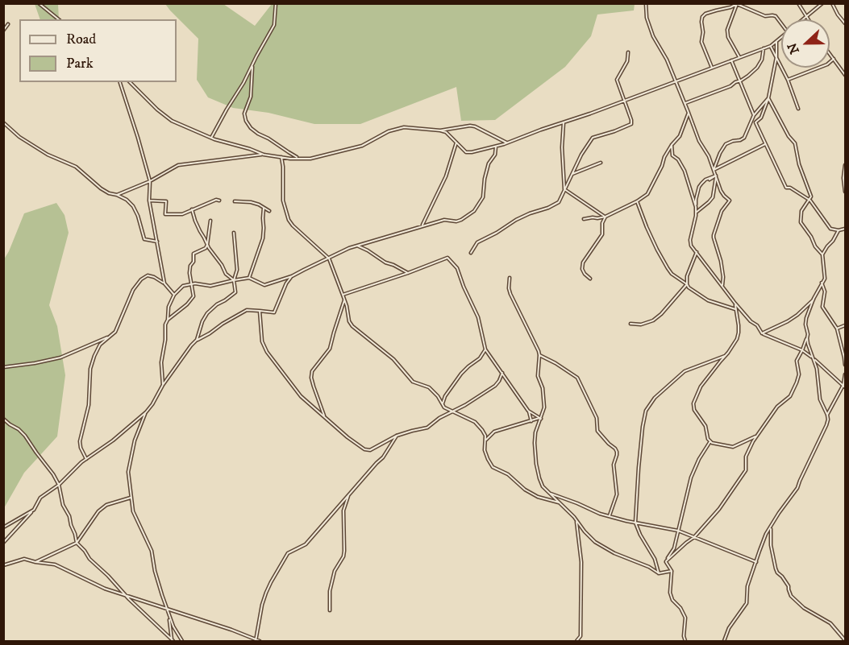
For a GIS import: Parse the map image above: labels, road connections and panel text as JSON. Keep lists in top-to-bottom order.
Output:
{
  "legend": ["Road", "Park"],
  "north": "left"
}
